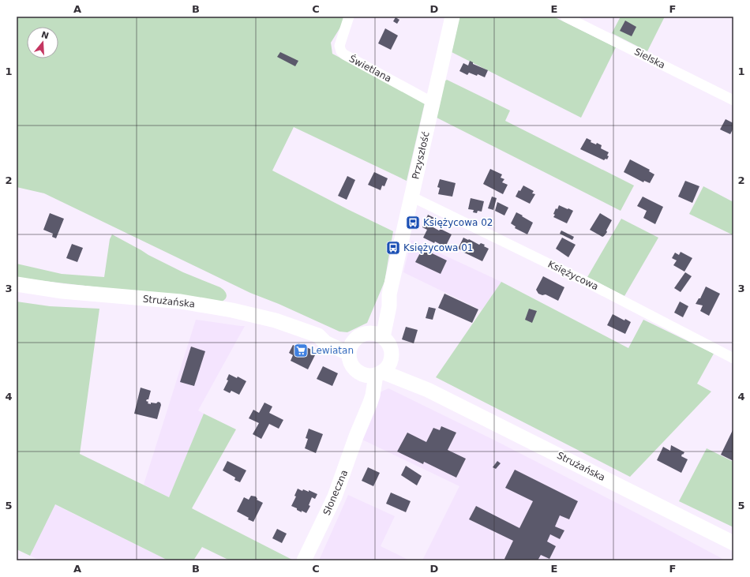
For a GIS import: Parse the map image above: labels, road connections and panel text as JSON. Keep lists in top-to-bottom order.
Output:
{
  "streets": {
    "main road": ["Przyszłość", "Strużańska", "Słoneczna"],
    "street": ["Sielska", "Świetlana", "Księżycowa"]
  },
  "crossings": [
    ["Świetlana", "Przyszłość"],
    ["Przyszłość", "Księżycowa"],
    ["Przyszłość", "Strużańska"],
    ["Przyszłość", "Słoneczna"],
    ["Strużańska", "Słoneczna"]
  ],
  "places": {
    "bus stop": ["Księżycowa 02", "Księżycowa 01"],
    "supermarket": ["Lewiatan"]
  },
  "north": "top",
  "grid": {
    "columns": [
      "A",
      "B",
      "C",
      "D",
      "E",
      "F"
    ],
    "rows": [
      "1",
      "2",
      "3",
      "4",
      "5"
    ]
  }
}
